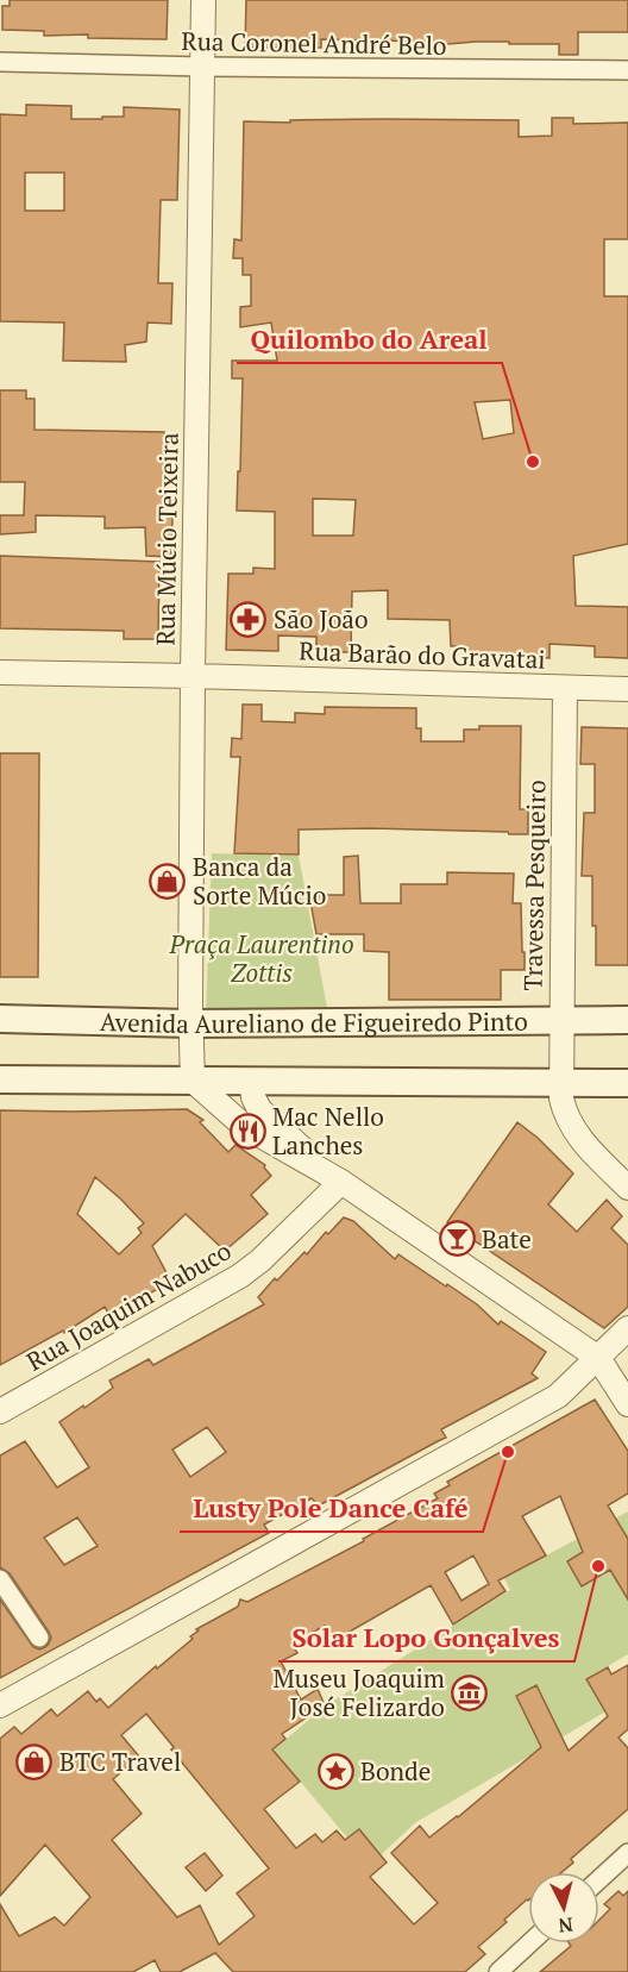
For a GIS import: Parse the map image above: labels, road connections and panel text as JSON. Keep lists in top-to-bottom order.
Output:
{
  "streets": {
    "main road": ["Avenida Aureliano de Figueiredo Pinto"],
    "street": [
      "Rua Coronel André Belo",
      "Rua Múcio Teixeira",
      "Rua Barão do Gravatai",
      "Travessa Pesqueiro",
      "Rua Joaquim Nabuco"
    ]
  },
  "crossings": [
    ["Rua Coronel André Belo", "Rua Múcio Teixeira"],
    ["Rua Múcio Teixeira", "Rua Barão do Gravatai"],
    ["Rua Múcio Teixeira", "Avenida Aureliano de Figueiredo Pinto"],
    ["Rua Barão do Gravatai", "Travessa Pesqueiro"],
    ["Travessa Pesqueiro", "Avenida Aureliano de Figueiredo Pinto"]
  ],
  "parks": ["Praça Laurentino Zottis"],
  "places": {
    "other": ["Quilombo do Areal", "Lusty Pole Dance Café", "Solar Lopo Gonçalves"],
    "pharmacy": ["São João"],
    "shop": ["Banca da Sorte Múcio", "BTC Travel"],
    "restaurant": ["Mac Nello Lanches"],
    "bar": ["Bate"],
    "museum": ["Museu Joaquim José Felizardo"],
    "place": ["Bonde"]
  },
  "north": "bottom"
}
